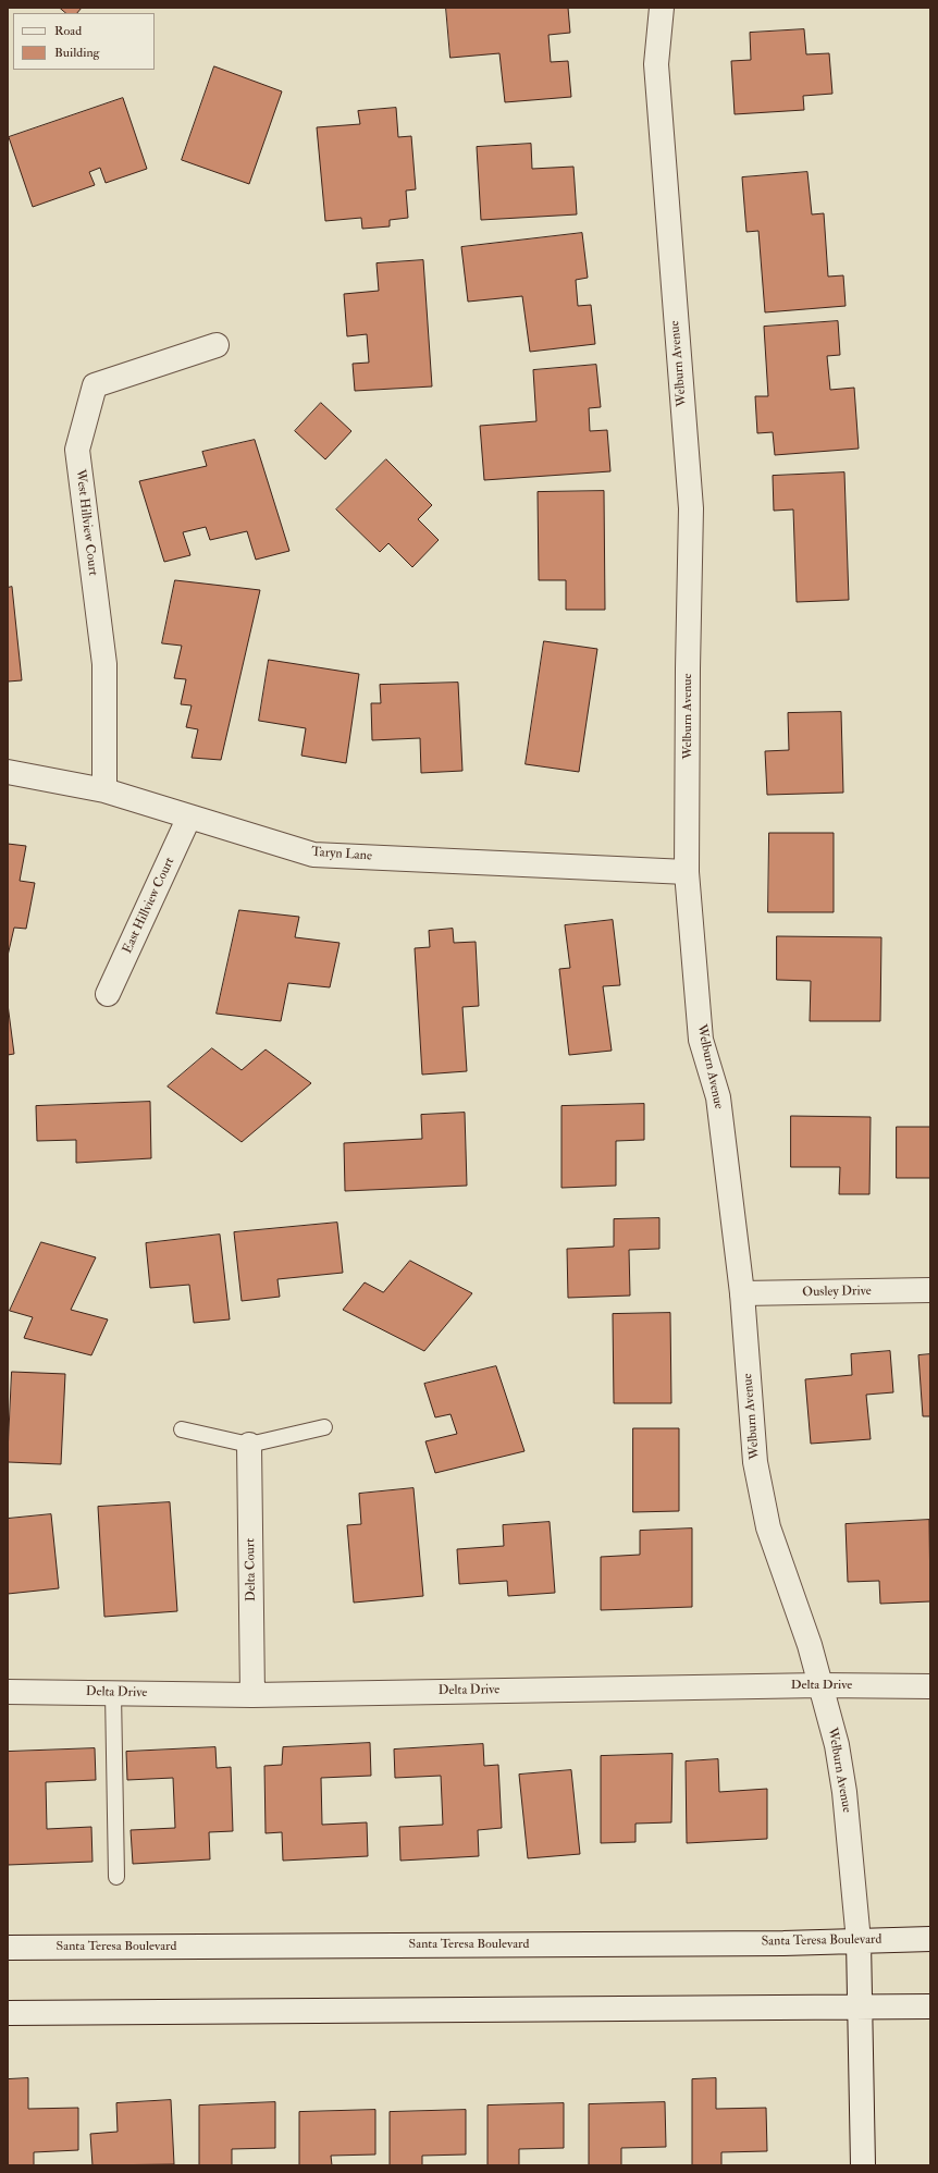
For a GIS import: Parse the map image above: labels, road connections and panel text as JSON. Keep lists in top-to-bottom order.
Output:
{
  "streets": {
    "street": [
      "Welburn Avenue",
      "West Hillview Court",
      "Taryn Lane",
      "East Hillview Court",
      "Ousley Drive",
      "Delta Court",
      "Delta Drive",
      "Santa Teresa Boulevard"
    ]
  },
  "crossings": [
    ["Welburn Avenue", "Taryn Lane"],
    ["Welburn Avenue", "Ousley Drive"],
    ["Welburn Avenue", "Delta Drive"],
    ["Welburn Avenue", "Santa Teresa Boulevard"],
    ["West Hillview Court", "Taryn Lane"],
    ["Taryn Lane", "East Hillview Court"],
    ["Delta Court", "Delta Drive"]
  ],
  "legend": ["Road", "Building"]
}
